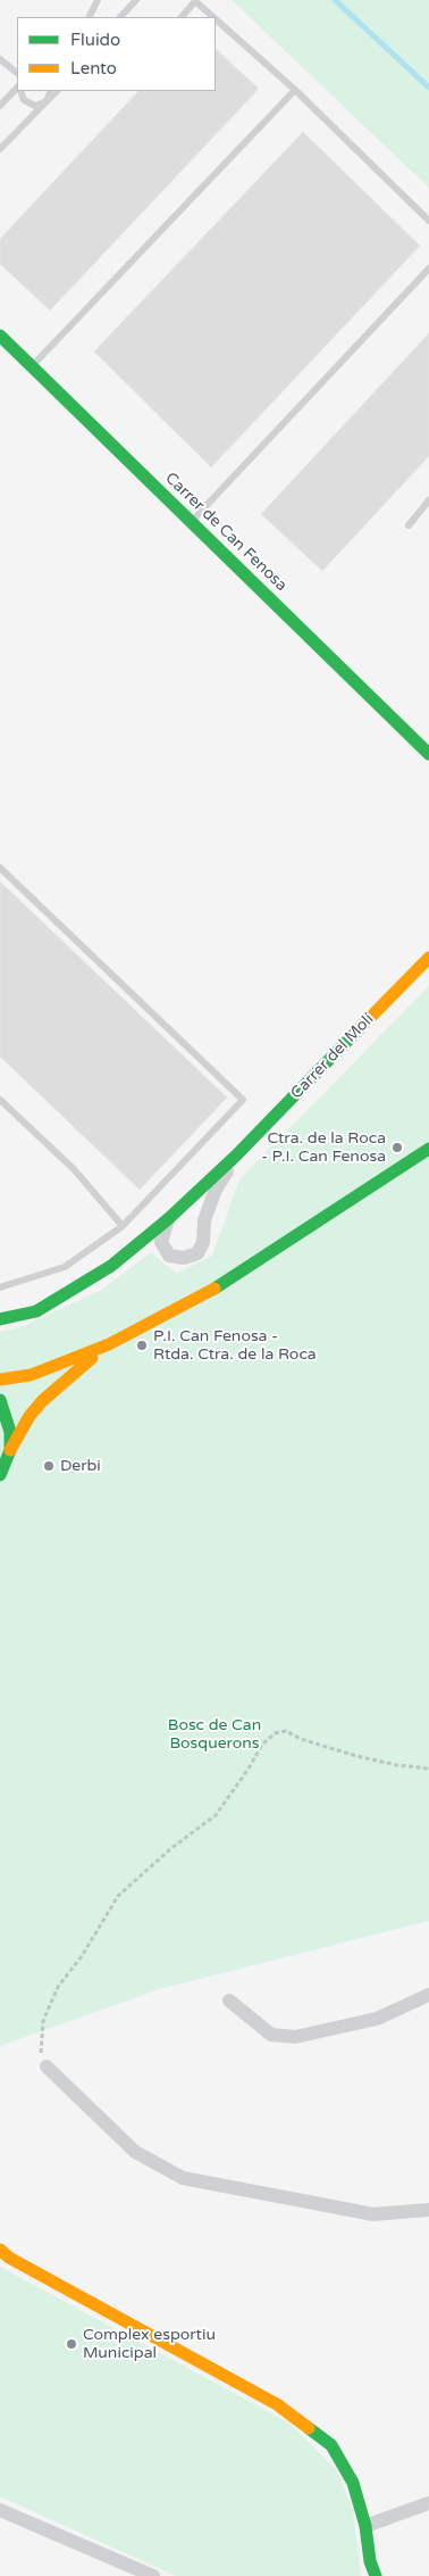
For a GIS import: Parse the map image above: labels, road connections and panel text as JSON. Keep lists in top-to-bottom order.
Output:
{
  "streets": {
    "street": ["Carrer de Can Fenosa", "Carrer del Molí"]
  },
  "parks": ["Bosc de Can Bosquerons"],
  "places": [
    "Ctra. de la Roca - P.I. Can Fenosa",
    "P.I. Can Fenosa - Rtda. Ctra. de la Roca",
    "Derbi",
    "Complex esportiu Municipal"
  ],
  "legend": ["Fluido", "Lento"]
}
